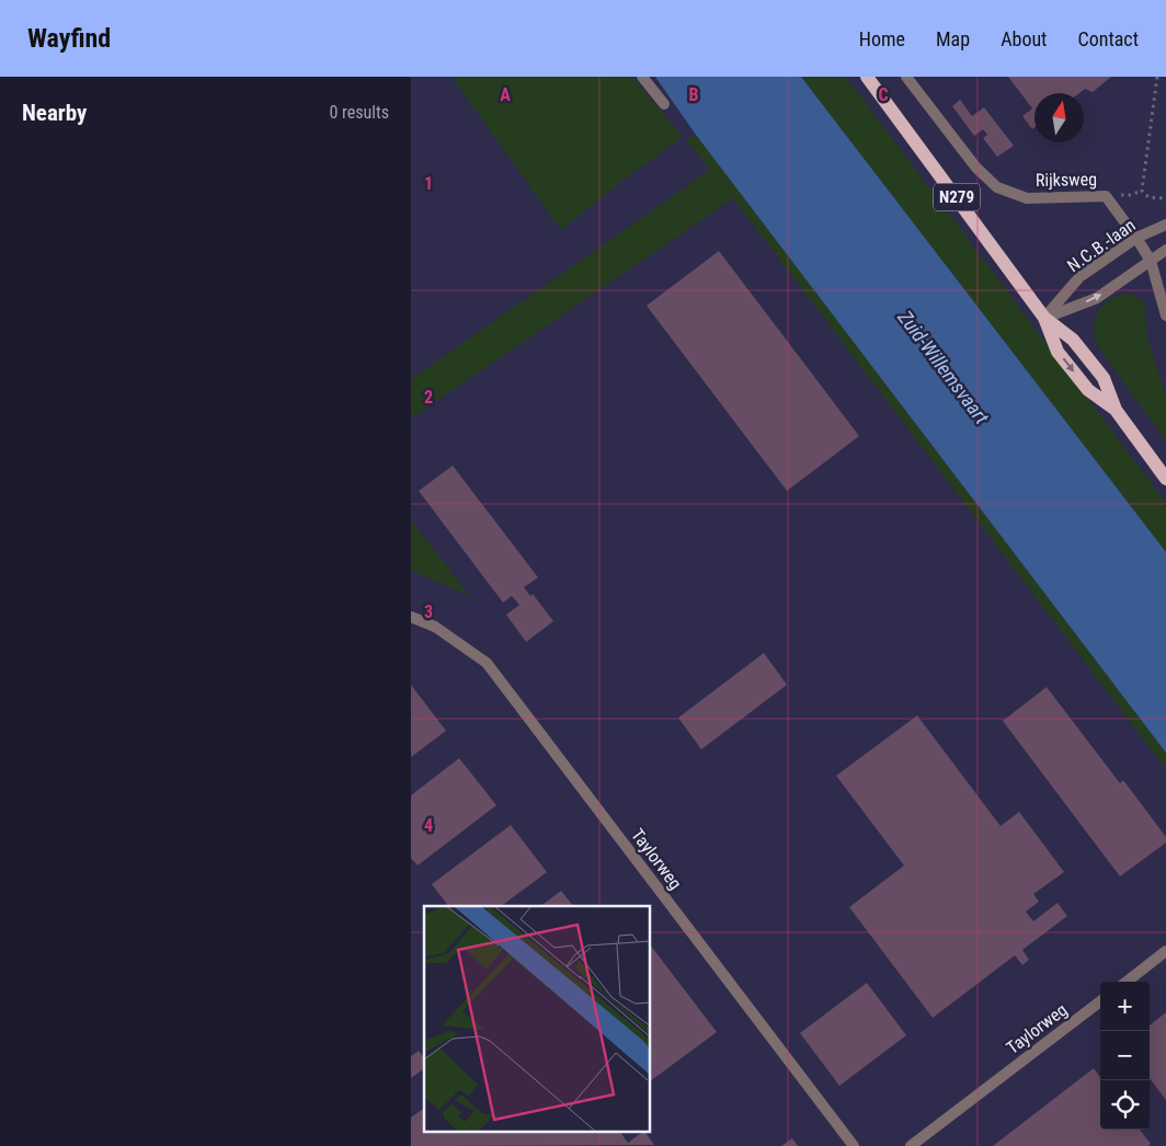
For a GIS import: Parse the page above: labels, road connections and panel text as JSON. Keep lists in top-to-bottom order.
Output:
{
  "streets": {
    "main road": ["N279"],
    "street": ["Rijksweg", "N.C.B.-laan", "Taylorweg"]
  },
  "crossings": [
    ["Rijksweg", "N.C.B.-laan"],
    ["N279", "N.C.B.-laan"]
  ],
  "water": ["Zuid-Willemsvaart"],
  "north": "top",
  "page": {
    "header": "Wayfind",
    "nav": [
      "Home",
      "Map",
      "About",
      "Contact"
    ],
    "heading": ["Nearby", "0 results"],
    "map_buttons": ["+", "−"]
  },
  "grid": {
    "columns": ["A", "B", "C"],
    "rows": [
      "1",
      "2",
      "3",
      "4"
    ]
  }
}
